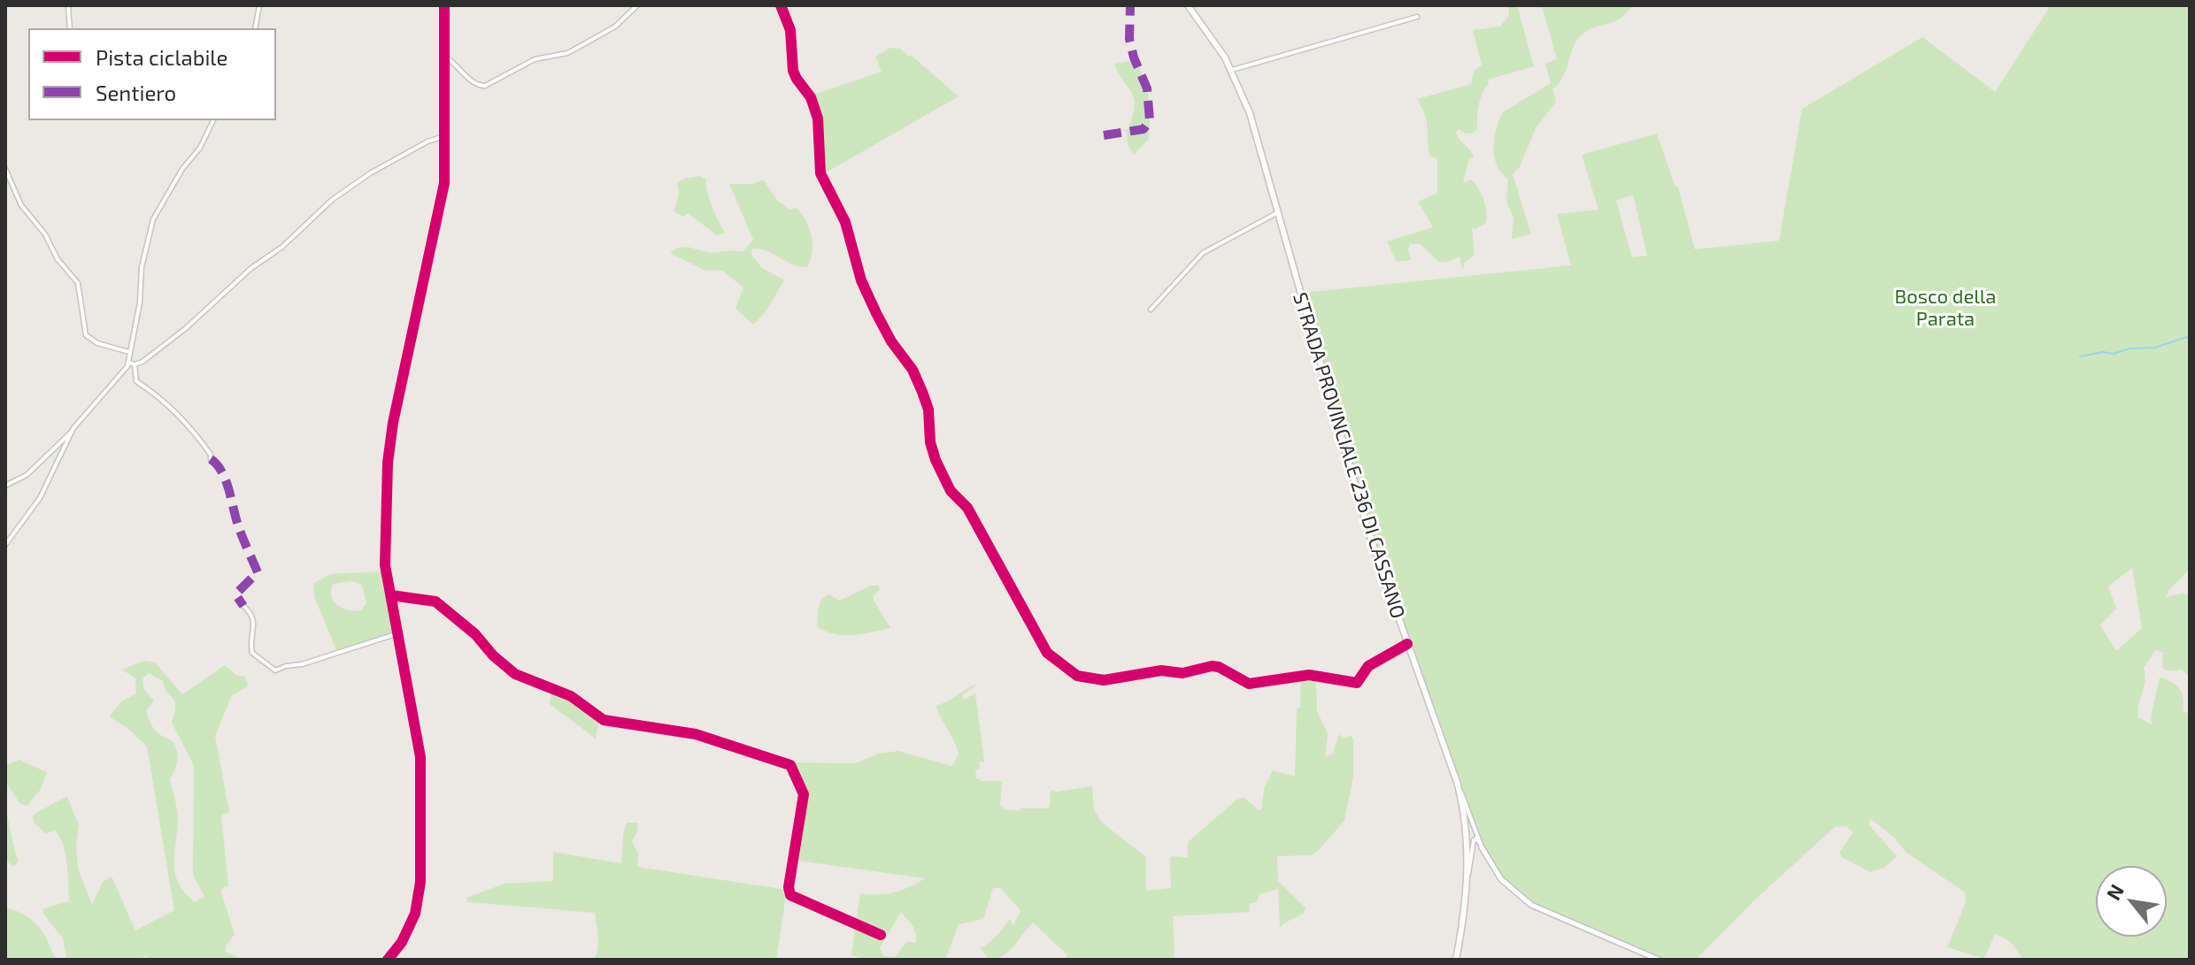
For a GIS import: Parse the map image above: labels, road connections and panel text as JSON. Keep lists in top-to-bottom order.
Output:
{
  "streets": {
    "main road": ["STRADA PROVINCIALE 236 DI CASSANO"]
  },
  "parks": ["Bosco della Parata"],
  "legend": ["Pista ciclabile", "Sentiero"],
  "north": "top left"
}
